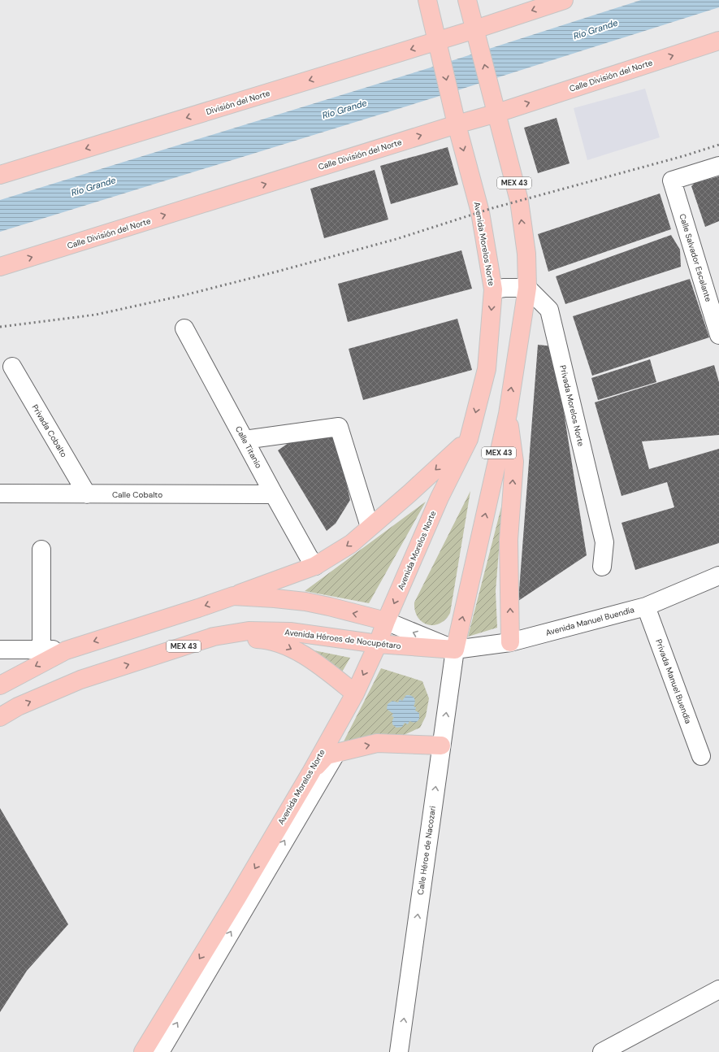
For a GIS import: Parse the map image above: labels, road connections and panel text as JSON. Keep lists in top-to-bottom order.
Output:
{
  "streets": {
    "main road": [
      "Calle División del Norte",
      "División del Norte",
      "MEX 43",
      "Avenida Morelos Norte",
      "Avenida Héroes de Nocupétaro"
    ],
    "street": [
      "Calle Salvador Escalante",
      "Privada Morelos Norte",
      "Privada Cobalto",
      "Calle Titanio",
      "Calle Cobalto",
      "Avenida Manuel Buendía",
      "Privada Manuel Buendía",
      "Calle Héroe de Nacozari"
    ]
  },
  "crossings": [
    ["Calle División del Norte", "MEX 43"],
    ["Calle División del Norte", "Avenida Morelos Norte"],
    ["División del Norte", "MEX 43"],
    ["División del Norte", "Avenida Morelos Norte"],
    ["MEX 43", "Privada Morelos Norte"],
    ["MEX 43", "Avenida Manuel Buendía"],
    ["MEX 43", "Avenida Héroes de Nocupétaro"],
    ["MEX 43", "Calle Héroe de Nacozari"],
    ["Avenida Morelos Norte", "Avenida Héroes de Nocupétaro"],
    ["Privada Cobalto", "Calle Cobalto"],
    ["Calle Titanio", "Calle Cobalto"],
    ["Avenida Manuel Buendía", "Avenida Héroes de Nocupétaro"],
    ["Avenida Manuel Buendía", "Privada Manuel Buendía"],
    ["Avenida Manuel Buendía", "Calle Héroe de Nacozari"],
    ["Avenida Héroes de Nocupétaro", "Calle Héroe de Nacozari"]
  ],
  "one_way": ["Calle División del Norte", "División del Norte"],
  "water": ["Río Grande"]
}
